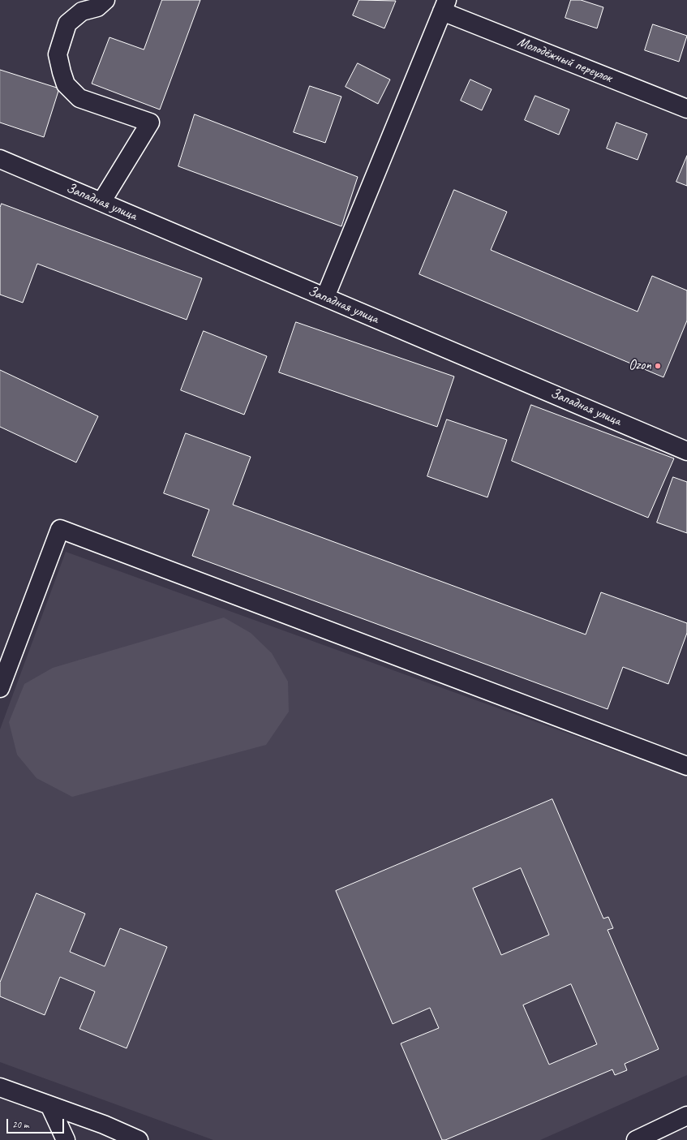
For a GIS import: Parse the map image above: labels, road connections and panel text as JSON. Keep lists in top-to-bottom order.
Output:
{
  "streets": {
    "street": ["Молодёжный переулок", "Западная улица"]
  },
  "places": ["Ozon"],
  "scale_bar": "20 m"
}
